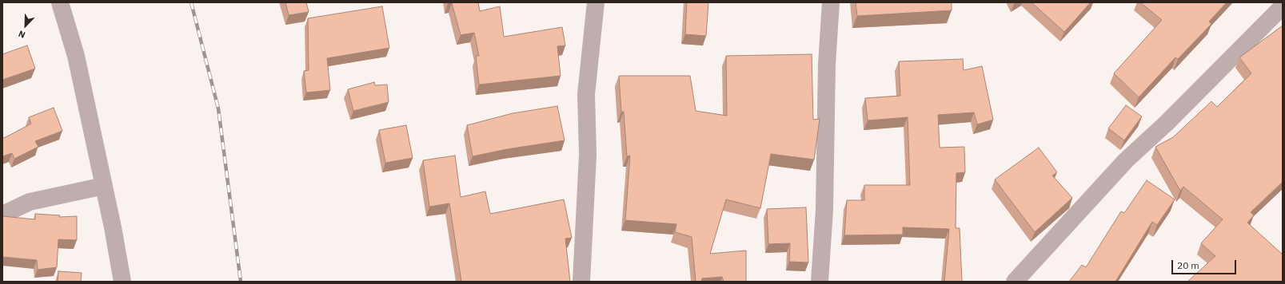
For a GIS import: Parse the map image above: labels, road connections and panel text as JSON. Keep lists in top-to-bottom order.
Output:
{
  "scale_bar": "20 m",
  "north": "bottom left"
}
